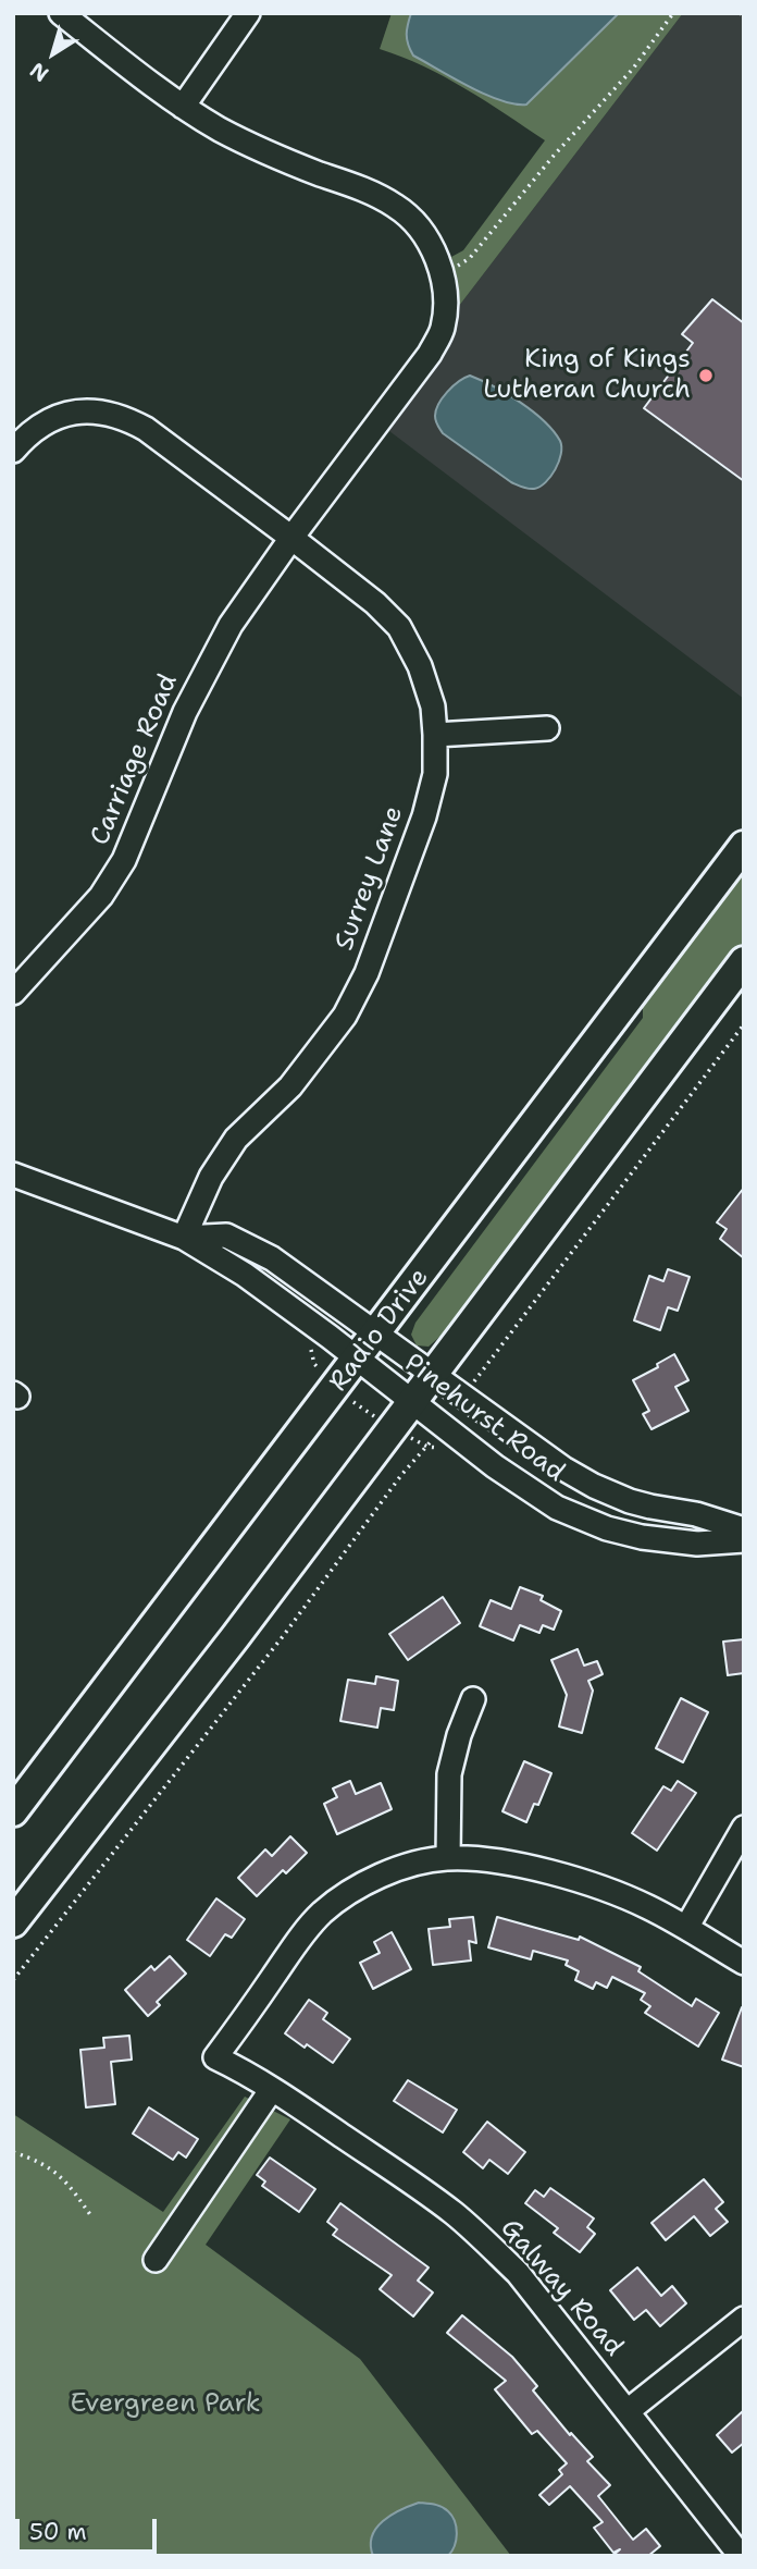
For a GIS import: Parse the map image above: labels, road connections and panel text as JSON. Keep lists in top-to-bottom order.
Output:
{
  "streets": {
    "main road": ["Radio Drive"],
    "street": [
      "Carriage Road",
      "Surrey Lane",
      "Pinehurst Road",
      "Galway Road"
    ]
  },
  "crossings": [
    ["Carriage Road", "Surrey Lane"],
    ["Surrey Lane", "Pinehurst Road"],
    ["Radio Drive", "Pinehurst Road"]
  ],
  "parks": ["Evergreen Park"],
  "places": ["King of Kings Lutheran Church"],
  "scale_bar": "50 m",
  "north": "bottom left"
}
